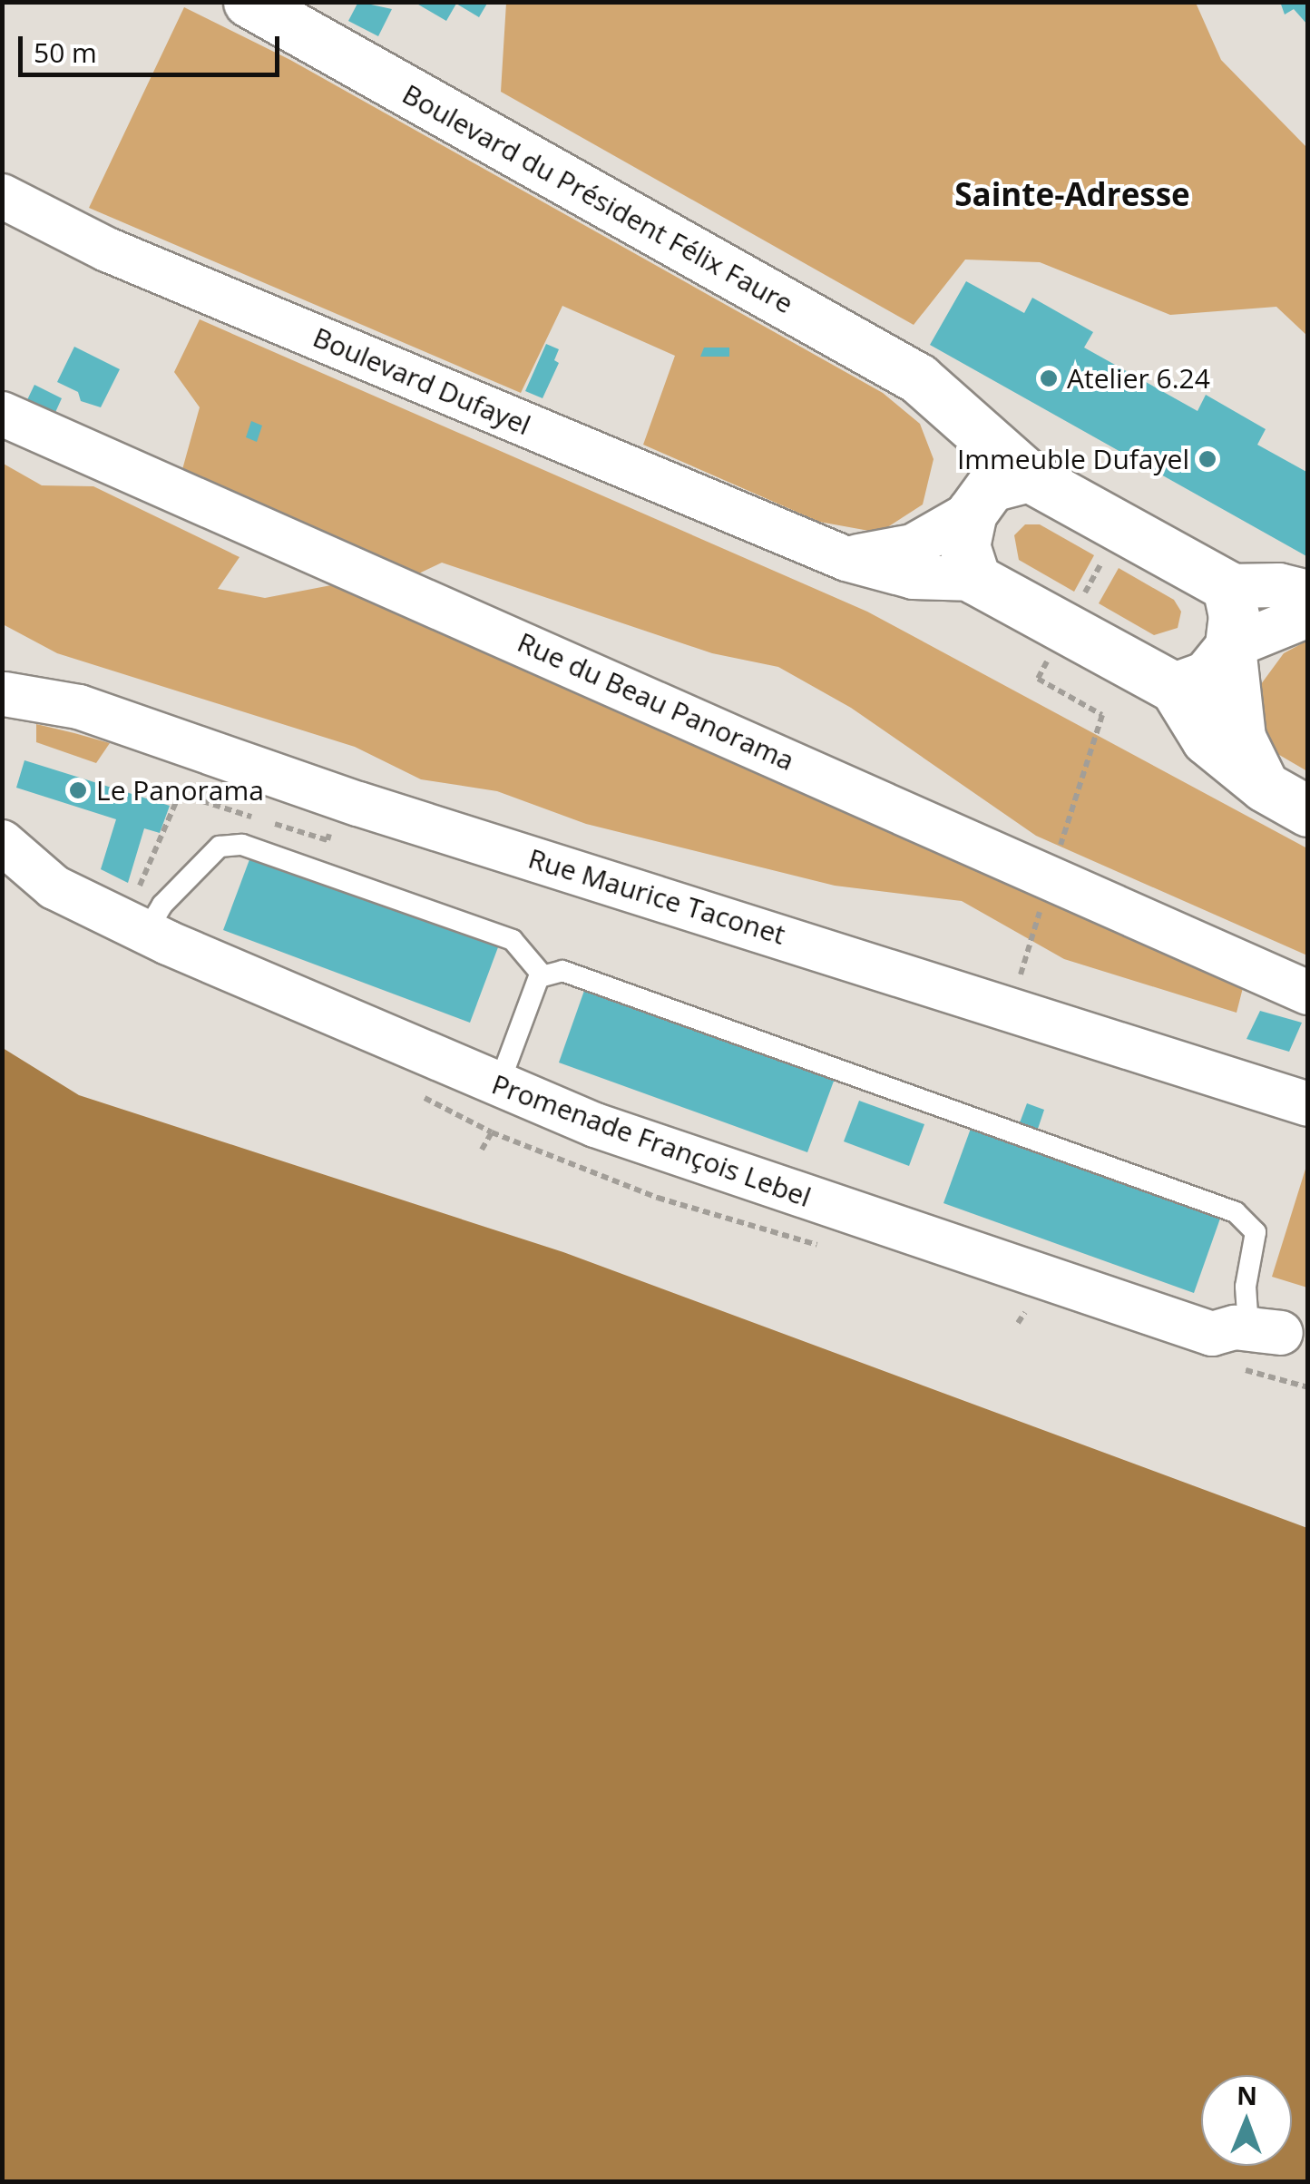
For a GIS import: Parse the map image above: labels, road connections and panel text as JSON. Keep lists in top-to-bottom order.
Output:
{
  "streets": {
    "street": [
      "Boulevard du Président Félix Faure",
      "Boulevard Dufayel",
      "Rue du Beau Panorama",
      "Rue Maurice Taconet",
      "Promenade François Lebel"
    ]
  },
  "districts": ["Sainte-Adresse"],
  "places": ["Atelier 6.24", "Immeuble Dufayel", "Le Panorama"],
  "scale_bar": "50 m",
  "north": "top"
}
